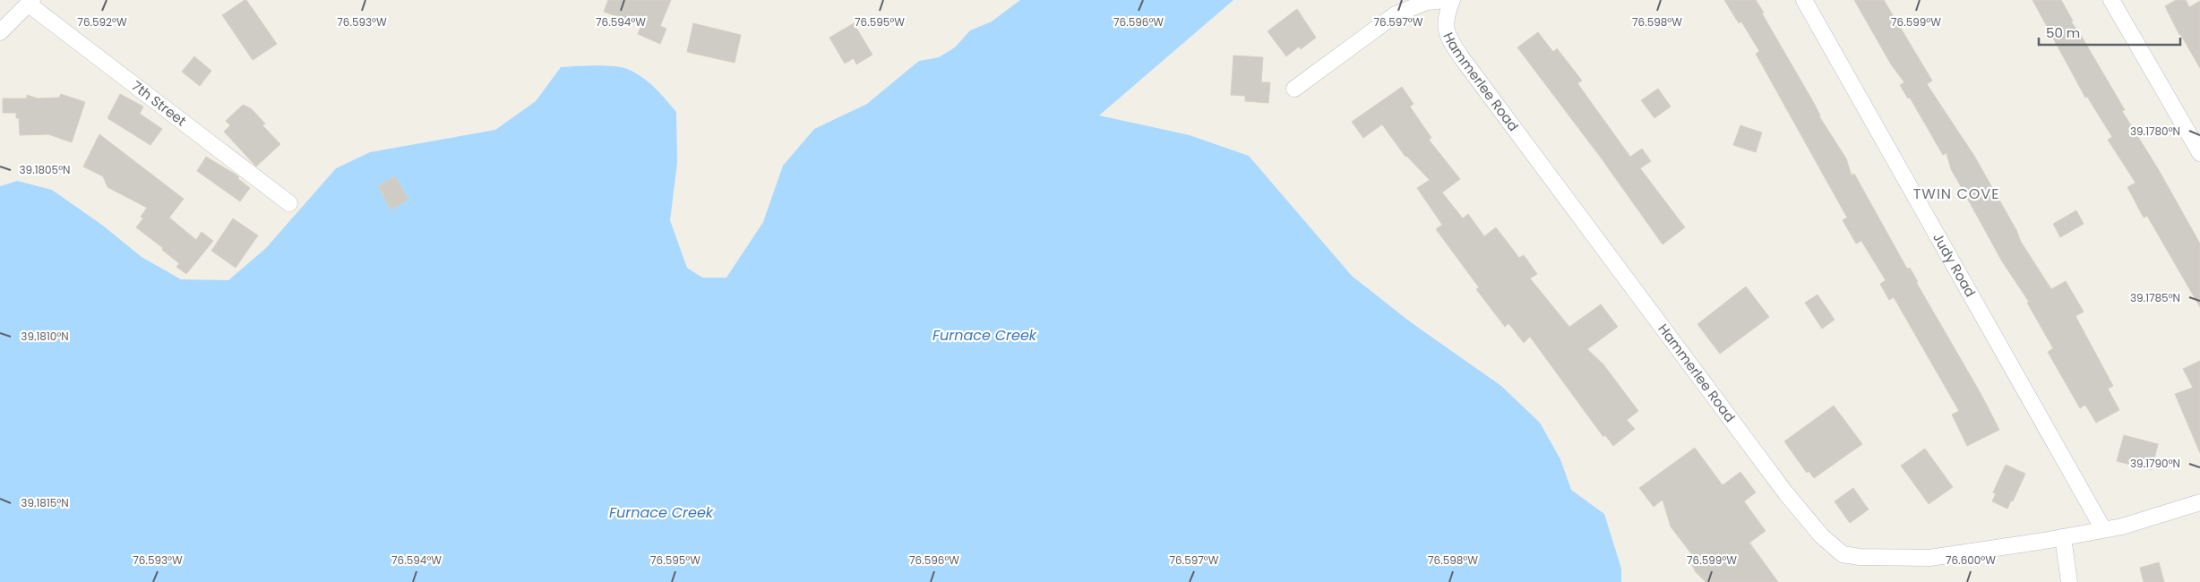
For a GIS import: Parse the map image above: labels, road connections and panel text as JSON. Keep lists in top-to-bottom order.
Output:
{
  "streets": {
    "street": ["Hammerlee Road", "7th Street", "Judy Road"]
  },
  "crossings": [
    ["Hammerlee Road", "Judy Road"]
  ],
  "districts": ["TWIN COVE"],
  "water": ["Furnace Creek"],
  "scale_bar": "50 m",
  "coordinates": [
    "76.592°W",
    "76.593°W",
    "76.594°W",
    "76.595°W",
    "76.596°W",
    "76.597°W",
    "76.598°W",
    "76.599°W",
    "39.1780°N",
    "39.1805°N",
    "39.1785°N",
    "39.1810°N",
    "39.1790°N",
    "39.1815°N",
    "76.600°W"
  ]
}
